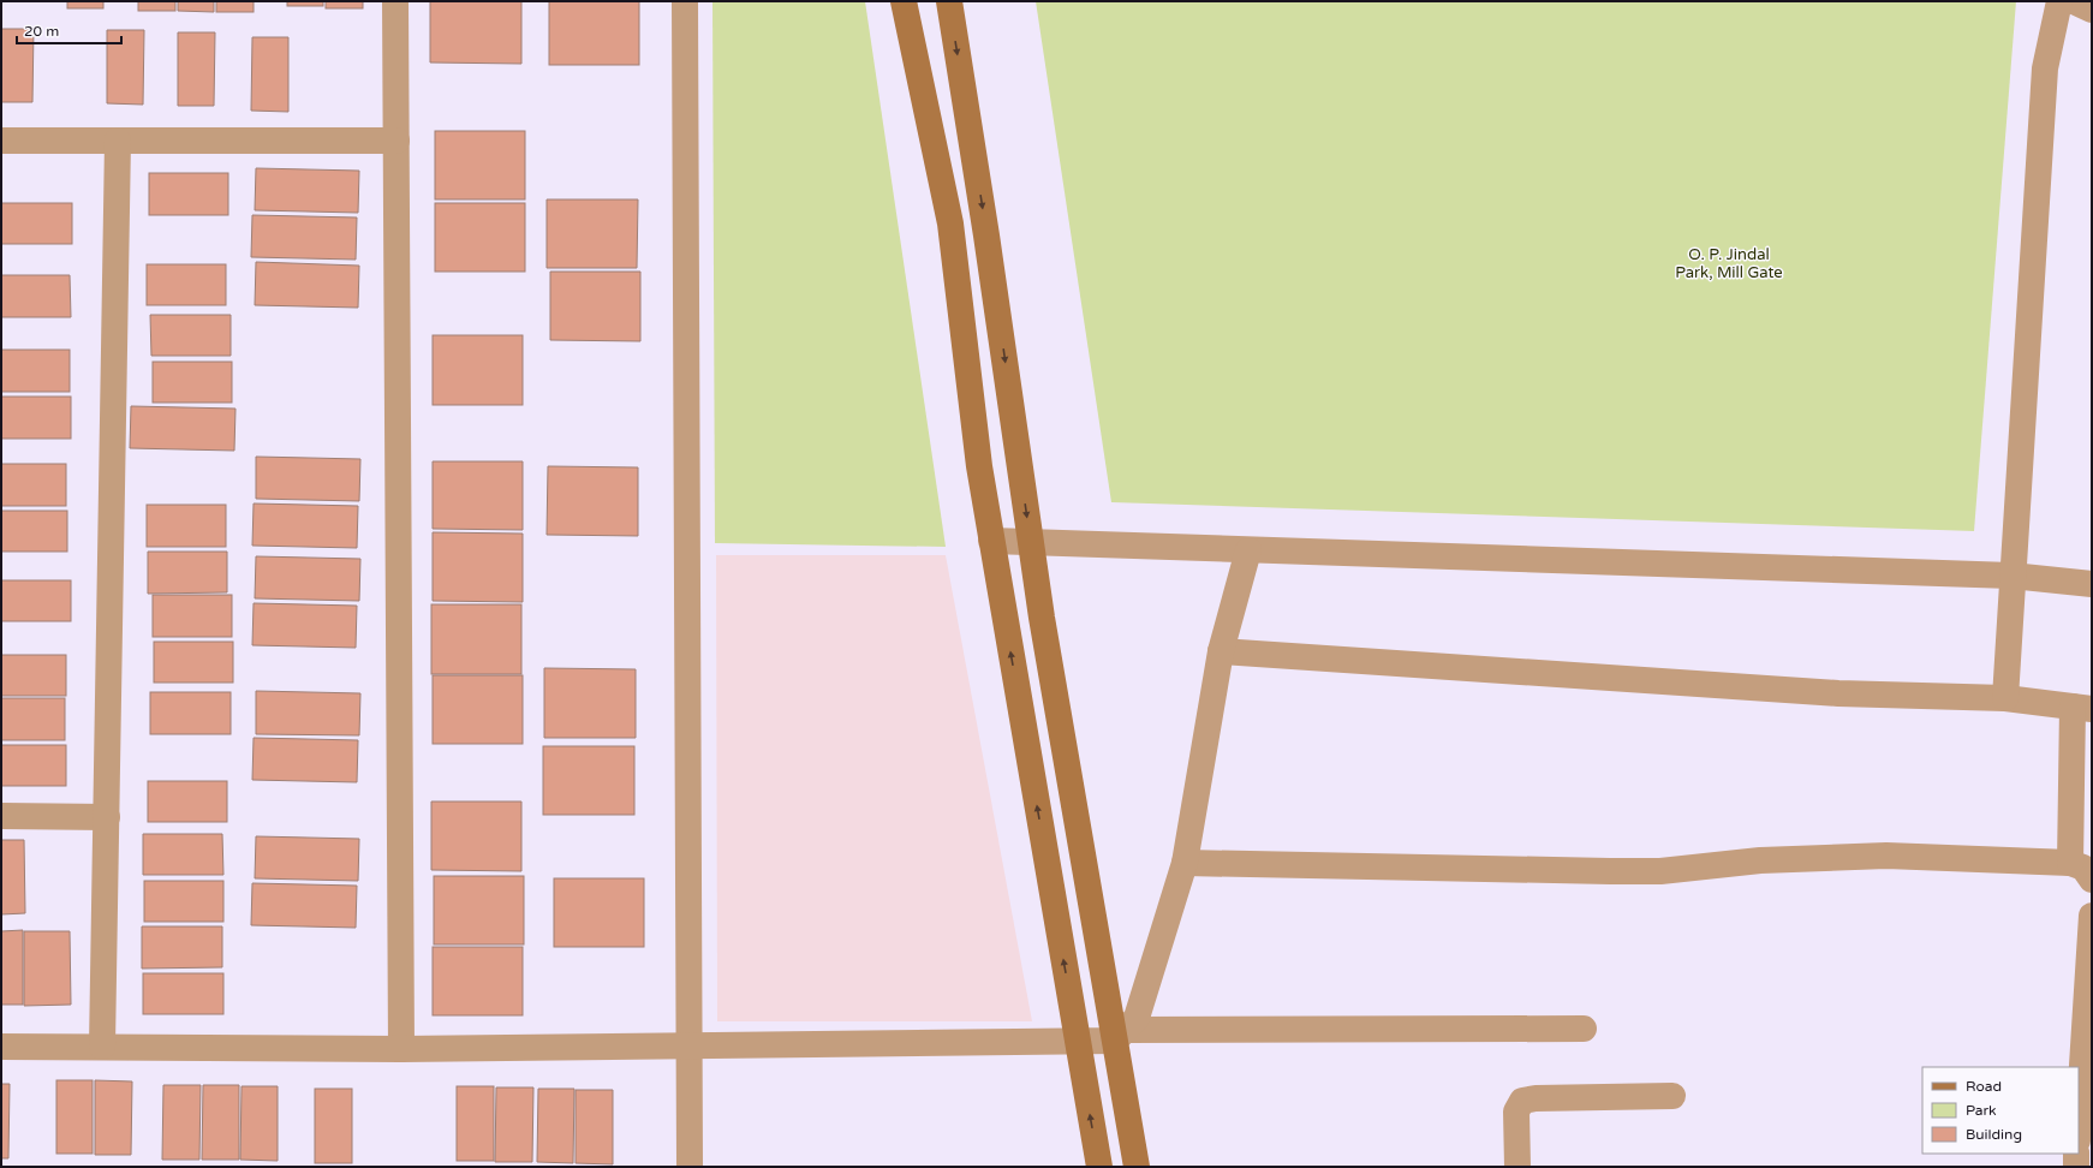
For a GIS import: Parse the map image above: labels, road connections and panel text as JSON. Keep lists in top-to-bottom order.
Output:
{
  "parks": ["O. P. Jindal Park, Mill Gate"],
  "legend": ["Road", "Park", "Building"],
  "scale_bar": "20 m"
}
